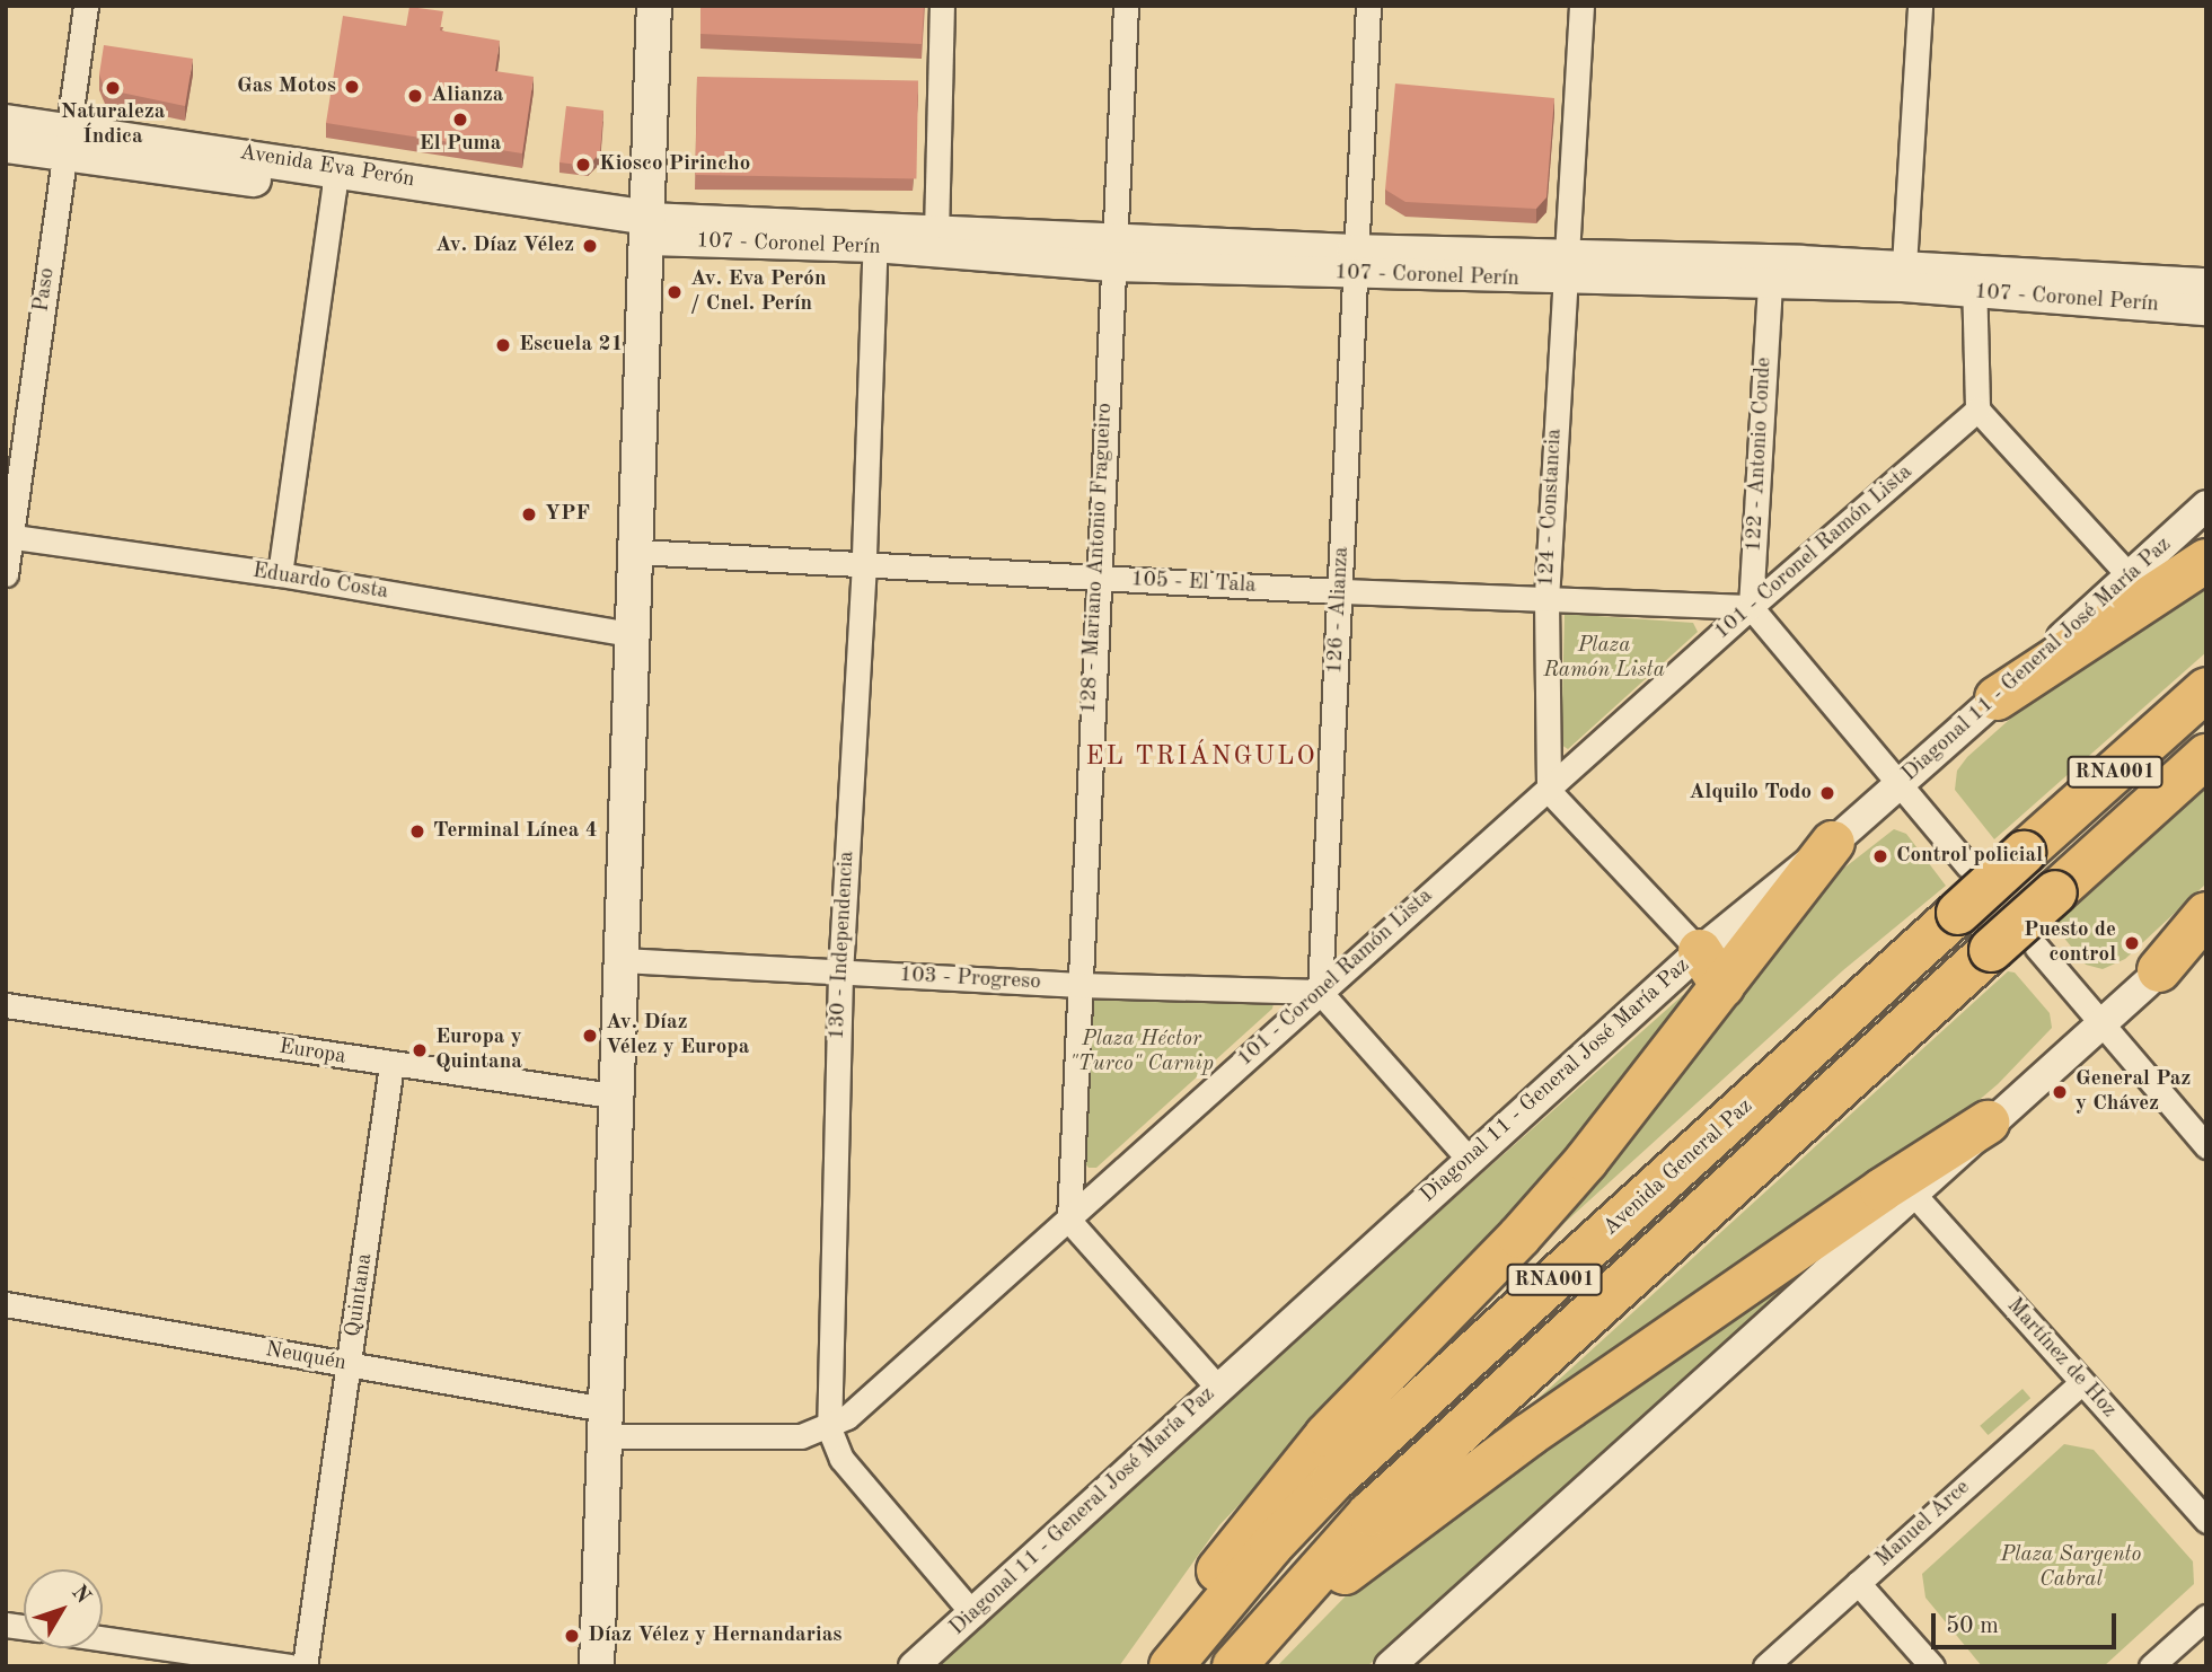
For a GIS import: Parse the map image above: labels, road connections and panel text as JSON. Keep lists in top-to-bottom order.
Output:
{
  "streets": {
    "highway": ["RNA001", "Avenida General Paz"],
    "main road": ["Avenida Eva Perón"],
    "street": [
      "107 - Coronel Perín",
      "Paso",
      "122 - Antonio Conde",
      "124 - Constancia",
      "101 - Coronel Ramón Lista",
      "128 - Mariano Antonio Fragueiro",
      "Eduardo Costa",
      "105 - El Tala",
      "126 - Alianza",
      "Diagonal 11 - General José María Paz",
      "130 - Independencia",
      "103 - Progreso",
      "Europa",
      "Quintana",
      "Neuquén",
      "Martínez de Hoz",
      "Manuel Arce"
    ]
  },
  "crossings": [
    ["Avenida Eva Perón", "107 - Coronel Perín"],
    ["Avenida Eva Perón", "Paso"],
    ["107 - Coronel Perín", "122 - Antonio Conde"],
    ["107 - Coronel Perín", "124 - Constancia"],
    ["107 - Coronel Perín", "128 - Mariano Antonio Fragueiro"],
    ["107 - Coronel Perín", "126 - Alianza"],
    ["107 - Coronel Perín", "130 - Independencia"],
    ["Paso", "Eduardo Costa"],
    ["122 - Antonio Conde", "101 - Coronel Ramón Lista"],
    ["122 - Antonio Conde", "105 - El Tala"],
    ["124 - Constancia", "101 - Coronel Ramón Lista"],
    ["124 - Constancia", "105 - El Tala"],
    ["101 - Coronel Ramón Lista", "128 - Mariano Antonio Fragueiro"],
    ["101 - Coronel Ramón Lista", "105 - El Tala"],
    ["101 - Coronel Ramón Lista", "126 - Alianza"],
    ["101 - Coronel Ramón Lista", "130 - Independencia"],
    ["101 - Coronel Ramón Lista", "103 - Progreso"],
    ["101 - Coronel Ramón Lista", "Neuquén"],
    ["128 - Mariano Antonio Fragueiro", "105 - El Tala"],
    ["128 - Mariano Antonio Fragueiro", "103 - Progreso"],
    ["105 - El Tala", "126 - Alianza"],
    ["105 - El Tala", "130 - Independencia"],
    ["126 - Alianza", "103 - Progreso"],
    ["Diagonal 11 - General José María Paz", "130 - Independencia"],
    ["130 - Independencia", "103 - Progreso"],
    ["Europa", "Quintana"],
    ["Quintana", "Neuquén"],
    ["Martínez de Hoz", "Manuel Arce"]
  ],
  "districts": ["EL TRIÁNGULO"],
  "parks": ["Plaza Ramón Lista", "Plaza Héctor \"Turco\" Carnip", "Plaza Sargento Cabral"],
  "places": [
    "Gas Motos",
    "Naturaleza Índica",
    "Alianza",
    "El Puma",
    "Kiosco Pirincho",
    "Av. Díaz Vélez",
    "Av. Eva Perón / Cnel. Perín",
    "Escuela 21",
    "YPF",
    "Alquilo Todo",
    "Terminal Línea 4",
    "Control policial",
    "Puesto de control",
    "Av. Díaz Vélez y Europa",
    "Europa y Quintana",
    "General Paz y Chávez",
    "Díaz Vélez y Hernandarias"
  ],
  "scale_bar": "50 m",
  "north": "top right"
}
